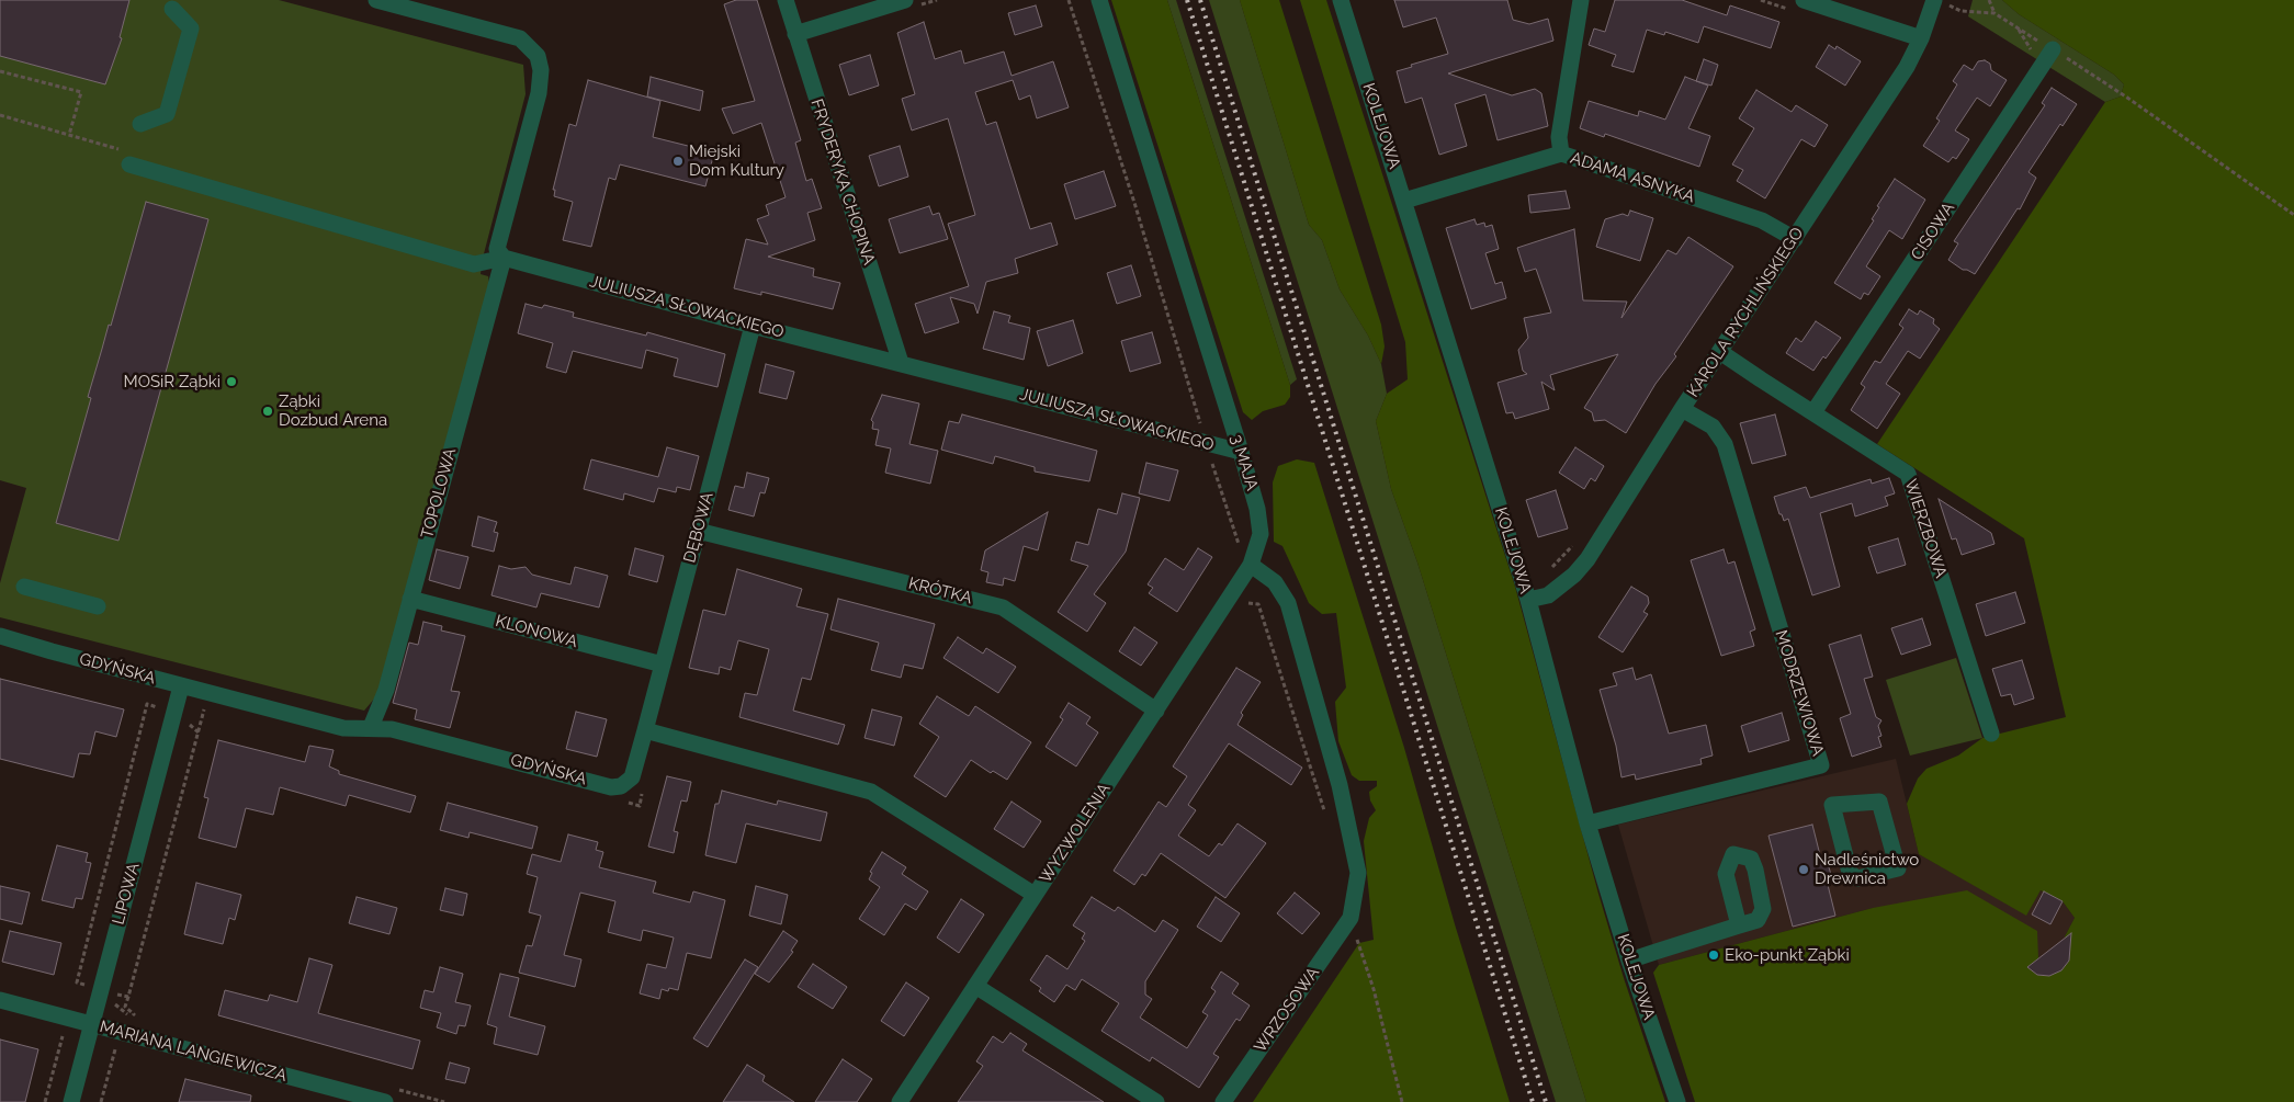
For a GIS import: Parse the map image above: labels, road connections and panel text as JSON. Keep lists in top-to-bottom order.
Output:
{
  "streets": {
    "street": [
      "KOLEJOWA",
      "ADAMA ASNYKA",
      "FRYDERYKA CHOPINA",
      "CISOWA",
      "JULIUSZA SŁOWACKIEGO",
      "KAROLA RYCHLIŃSKIEGO",
      "3 MAJA",
      "TOPOLOWA",
      "DĘBOWA",
      "WIERZBOWA",
      "KRÓTKA",
      "KLONOWA",
      "GDYŃSKA",
      "MODRZEWIOWA",
      "WYZWOLENIA",
      "LIPOWA",
      "WRZOSOWA",
      "MARIANA LANGIEWICZA"
    ]
  },
  "crossings": [
    ["KOLEJOWA", "ADAMA ASNYKA"],
    ["KOLEJOWA", "KAROLA RYCHLIŃSKIEGO"],
    ["KOLEJOWA", "MODRZEWIOWA"],
    ["ADAMA ASNYKA", "KAROLA RYCHLIŃSKIEGO"],
    ["FRYDERYKA CHOPINA", "JULIUSZA SŁOWACKIEGO"],
    ["CISOWA", "WIERZBOWA"],
    ["JULIUSZA SŁOWACKIEGO", "3 MAJA"],
    ["JULIUSZA SŁOWACKIEGO", "TOPOLOWA"],
    ["JULIUSZA SŁOWACKIEGO", "DĘBOWA"],
    ["KAROLA RYCHLIŃSKIEGO", "WIERZBOWA"],
    ["KAROLA RYCHLIŃSKIEGO", "MODRZEWIOWA"],
    ["3 MAJA", "WYZWOLENIA"],
    ["TOPOLOWA", "KLONOWA"],
    ["TOPOLOWA", "GDYŃSKA"],
    ["DĘBOWA", "KRÓTKA"],
    ["DĘBOWA", "KLONOWA"],
    ["DĘBOWA", "GDYŃSKA"],
    ["KRÓTKA", "WYZWOLENIA"],
    ["GDYŃSKA", "LIPOWA"],
    ["LIPOWA", "MARIANA LANGIEWICZA"]
  ],
  "places": [
    "Miejski Dom Kultury",
    "MOSiR Ząbki",
    "Ząbki Dozbud Arena",
    "Nadleśnictwo Drewnica",
    "Eko-punkt Ząbki"
  ]
}
